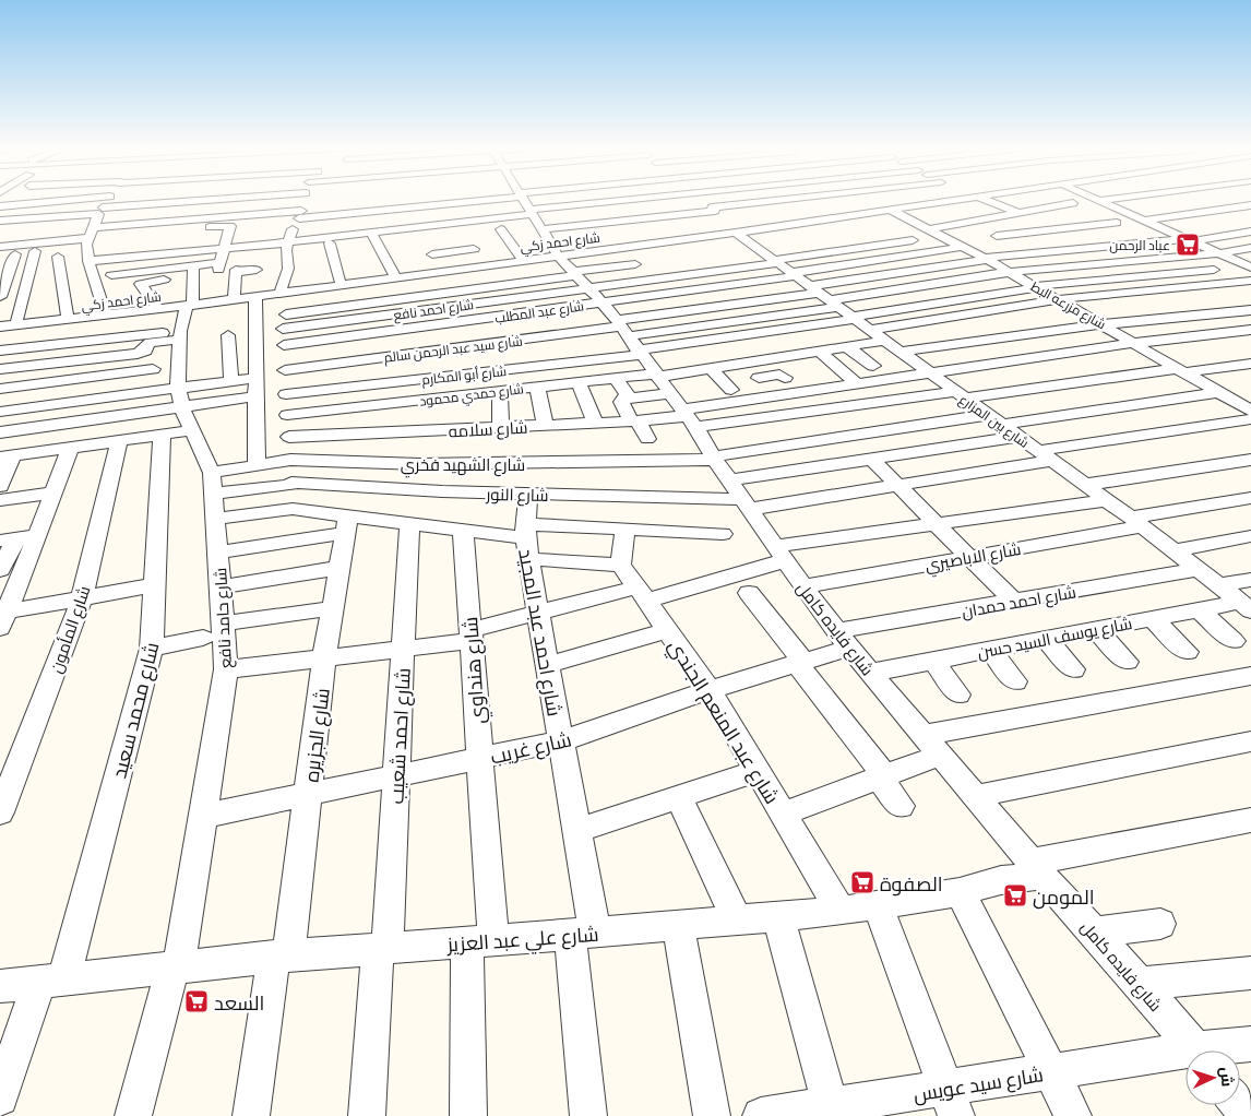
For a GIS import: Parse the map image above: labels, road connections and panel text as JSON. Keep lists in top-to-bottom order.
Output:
{
  "streets": {
    "street": [
      "شارع احمد زكي",
      "شارع مزرعه البط",
      "شارع احمد نافع",
      "شارع عبد المطلب",
      "شارع سيد عبد الرحمن سالم",
      "شارع أبو المكارم",
      "شارع حمدي محمود",
      "شارع بين المزارع",
      "شارع سلامه",
      "شارع الشهيد فخري",
      "شارع النور",
      "شارع الاباصيري",
      "شارع احمد حمدان",
      "شارع حامد نافع",
      "شارع فايده كامل",
      "شارع المأمون",
      "شارع احمد عبد المجيد",
      "شارع يوسف السيد حسن",
      "شارع هنداوي",
      "شارع محمد سعيد",
      "شارع عبد المنعم الجندي",
      "شارع الجزيره",
      "شارع احمد شعيب",
      "شارع غريب",
      "شارع علي عبد العزيز",
      "شارع سيد عويس"
    ]
  },
  "crossings": [
    ["شارع احمد زكي", "شارع مزرعه البط"],
    ["شارع احمد زكي", "شارع احمد نافع"],
    ["شارع احمد زكي", "شارع عبد المطلب"],
    ["شارع احمد زكي", "شارع سيد عبد الرحمن سالم"],
    ["شارع احمد زكي", "شارع أبو المكارم"],
    ["شارع احمد زكي", "شارع بين المزارع"],
    ["شارع احمد زكي", "شارع حامد نافع"],
    ["شارع احمد زكي", "شارع فايده كامل"],
    ["شارع مزرعه البط", "شارع الشهيد فخري"],
    ["شارع احمد نافع", "شارع عبد المطلب"],
    ["شارع احمد نافع", "شارع سيد عبد الرحمن سالم"],
    ["شارع احمد نافع", "شارع أبو المكارم"],
    ["شارع احمد نافع", "شارع بين المزارع"],
    ["شارع احمد نافع", "شارع فايده كامل"],
    ["شارع عبد المطلب", "شارع سيد عبد الرحمن سالم"],
    ["شارع عبد المطلب", "شارع أبو المكارم"],
    ["شارع عبد المطلب", "شارع بين المزارع"],
    ["شارع عبد المطلب", "شارع فايده كامل"],
    ["شارع سيد عبد الرحمن سالم", "شارع أبو المكارم"],
    ["شارع سيد عبد الرحمن سالم", "شارع فايده كامل"],
    ["شارع أبو المكارم", "شارع حامد نافع"],
    ["شارع أبو المكارم", "شارع فايده كامل"],
    ["شارع حمدي محمود", "شارع سلامه"],
    ["شارع حمدي محمود", "شارع فايده كامل"],
    ["شارع بين المزارع", "شارع الشهيد فخري"],
    ["شارع بين المزارع", "شارع النور"],
    ["شارع بين المزارع", "شارع الاباصيري"],
    ["شارع بين المزارع", "شارع احمد حمدان"],
    ["شارع بين المزارع", "شارع يوسف السيد حسن"],
    ["شارع سلامه", "شارع فايده كامل"],
    ["شارع الشهيد فخري", "شارع النور"],
    ["شارع الشهيد فخري", "شارع حامد نافع"],
    ["شارع الشهيد فخري", "شارع فايده كامل"],
    ["شارع النور", "شارع حامد نافع"],
    ["شارع النور", "شارع فايده كامل"],
    ["شارع النور", "شارع احمد عبد المجيد"],
    ["شارع الاباصيري", "شارع فايده كامل"],
    ["شارع احمد حمدان", "شارع فايده كامل"],
    ["شارع احمد حمدان", "شارع غريب"],
    ["شارع حامد نافع", "شارع غريب"],
    ["شارع حامد نافع", "شارع علي عبد العزيز"],
    ["شارع فايده كامل", "شارع يوسف السيد حسن"],
    ["شارع فايده كامل", "شارع غريب"],
    ["شارع فايده كامل", "شارع علي عبد العزيز"],
    ["شارع احمد عبد المجيد", "شارع غريب"],
    ["شارع احمد عبد المجيد", "شارع علي عبد العزيز"],
    ["شارع هنداوي", "شارع غريب"],
    ["شارع هنداوي", "شارع علي عبد العزيز"],
    ["شارع محمد سعيد", "شارع علي عبد العزيز"],
    ["شارع عبد المنعم الجندي", "شارع غريب"],
    ["شارع عبد المنعم الجندي", "شارع علي عبد العزيز"],
    ["شارع الجزيره", "شارع غريب"],
    ["شارع الجزيره", "شارع علي عبد العزيز"],
    ["شارع احمد شعيب", "شارع غريب"],
    ["شارع احمد شعيب", "شارع علي عبد العزيز"]
  ],
  "places": {
    "supermarket": [
      "عباد الرحمن",
      "الصفوة",
      "المومن",
      "السعد"
    ]
  },
  "north": "right"
}
